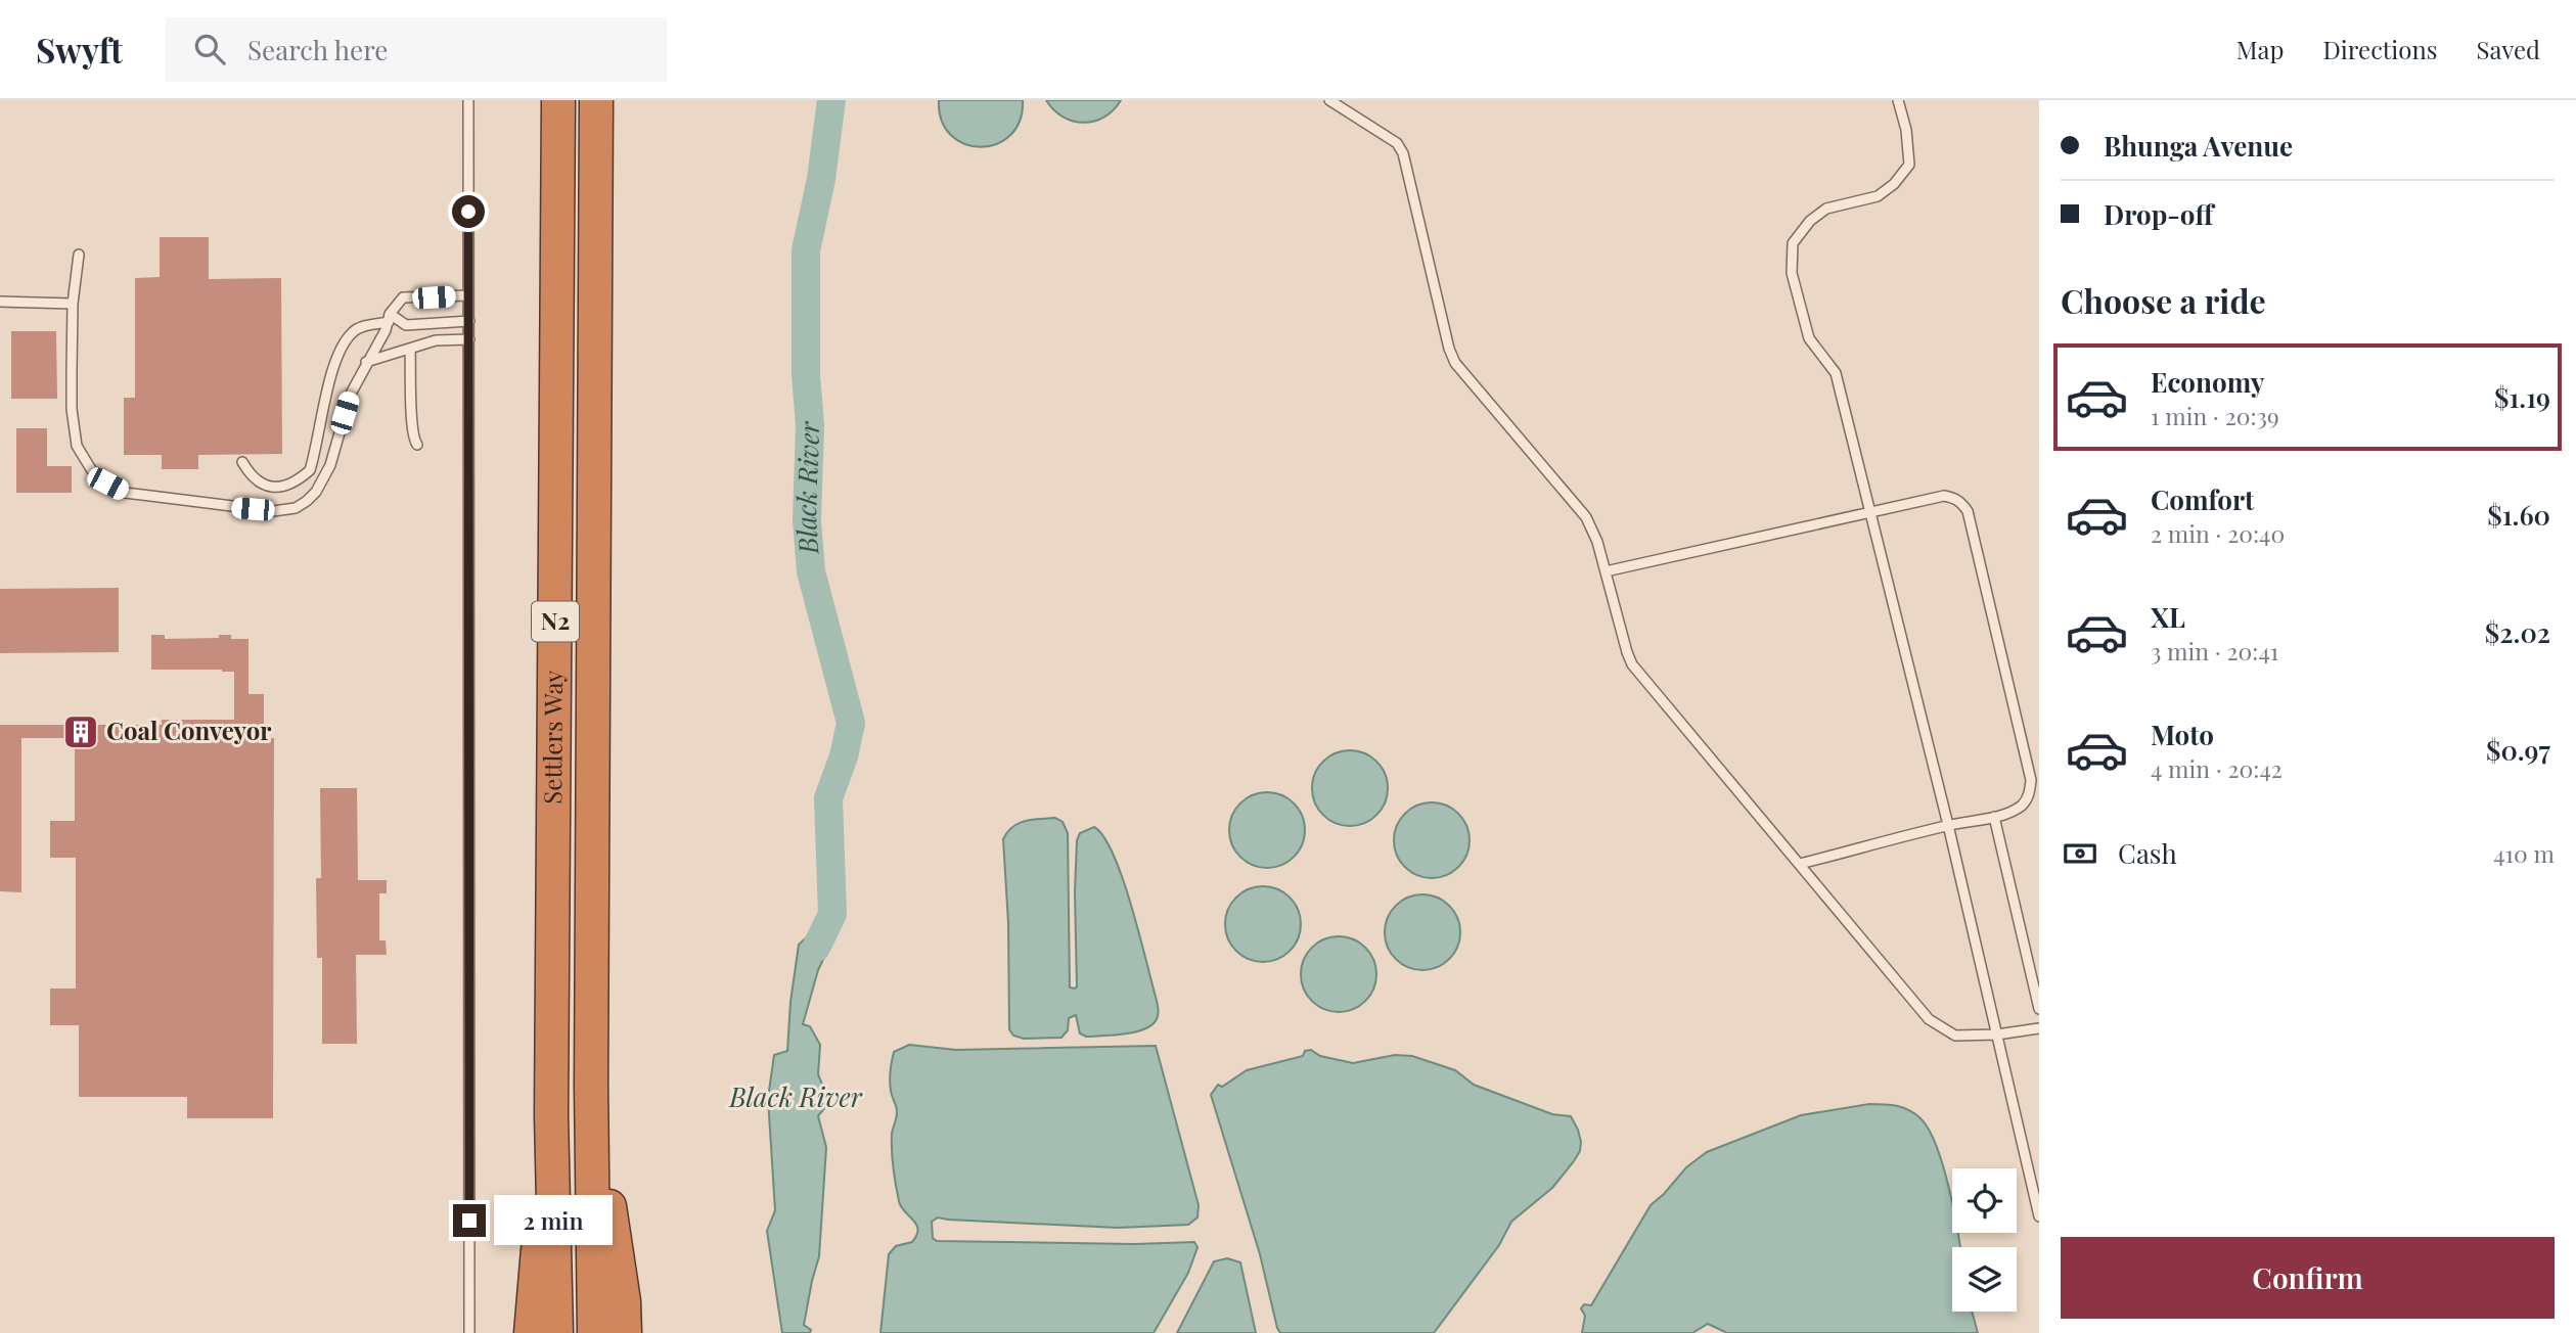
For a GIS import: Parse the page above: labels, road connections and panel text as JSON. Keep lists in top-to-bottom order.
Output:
{
  "streets": {
    "highway": ["N2", "Settlers Way"]
  },
  "water": ["Black River"],
  "places": {
    "building": ["Coal Conveyor"]
  },
  "page": {
    "header": "Swyft",
    "search": "Search here",
    "nav": ["Map", "Directions", "Saved"],
    "banner": ["Bhunga Avenue", "Drop-off"],
    "heading": "Choose a ride",
    "list": [
      {
        "name": "Economy",
        "note": "1 min · 20:39",
        "value": "$1.19"
      },
      {
        "name": "Comfort",
        "note": "2 min · 20:40",
        "value": "$1.60"
      },
      {
        "name": "XL",
        "note": "3 min · 20:41",
        "value": "$2.02"
      },
      {
        "name": "Moto",
        "note": "4 min · 20:42",
        "value": "$0.97"
      }
    ],
    "pay": ["Cash", "410 m"],
    "bubble": "2 min",
    "buttons": "Confirm"
  }
}
